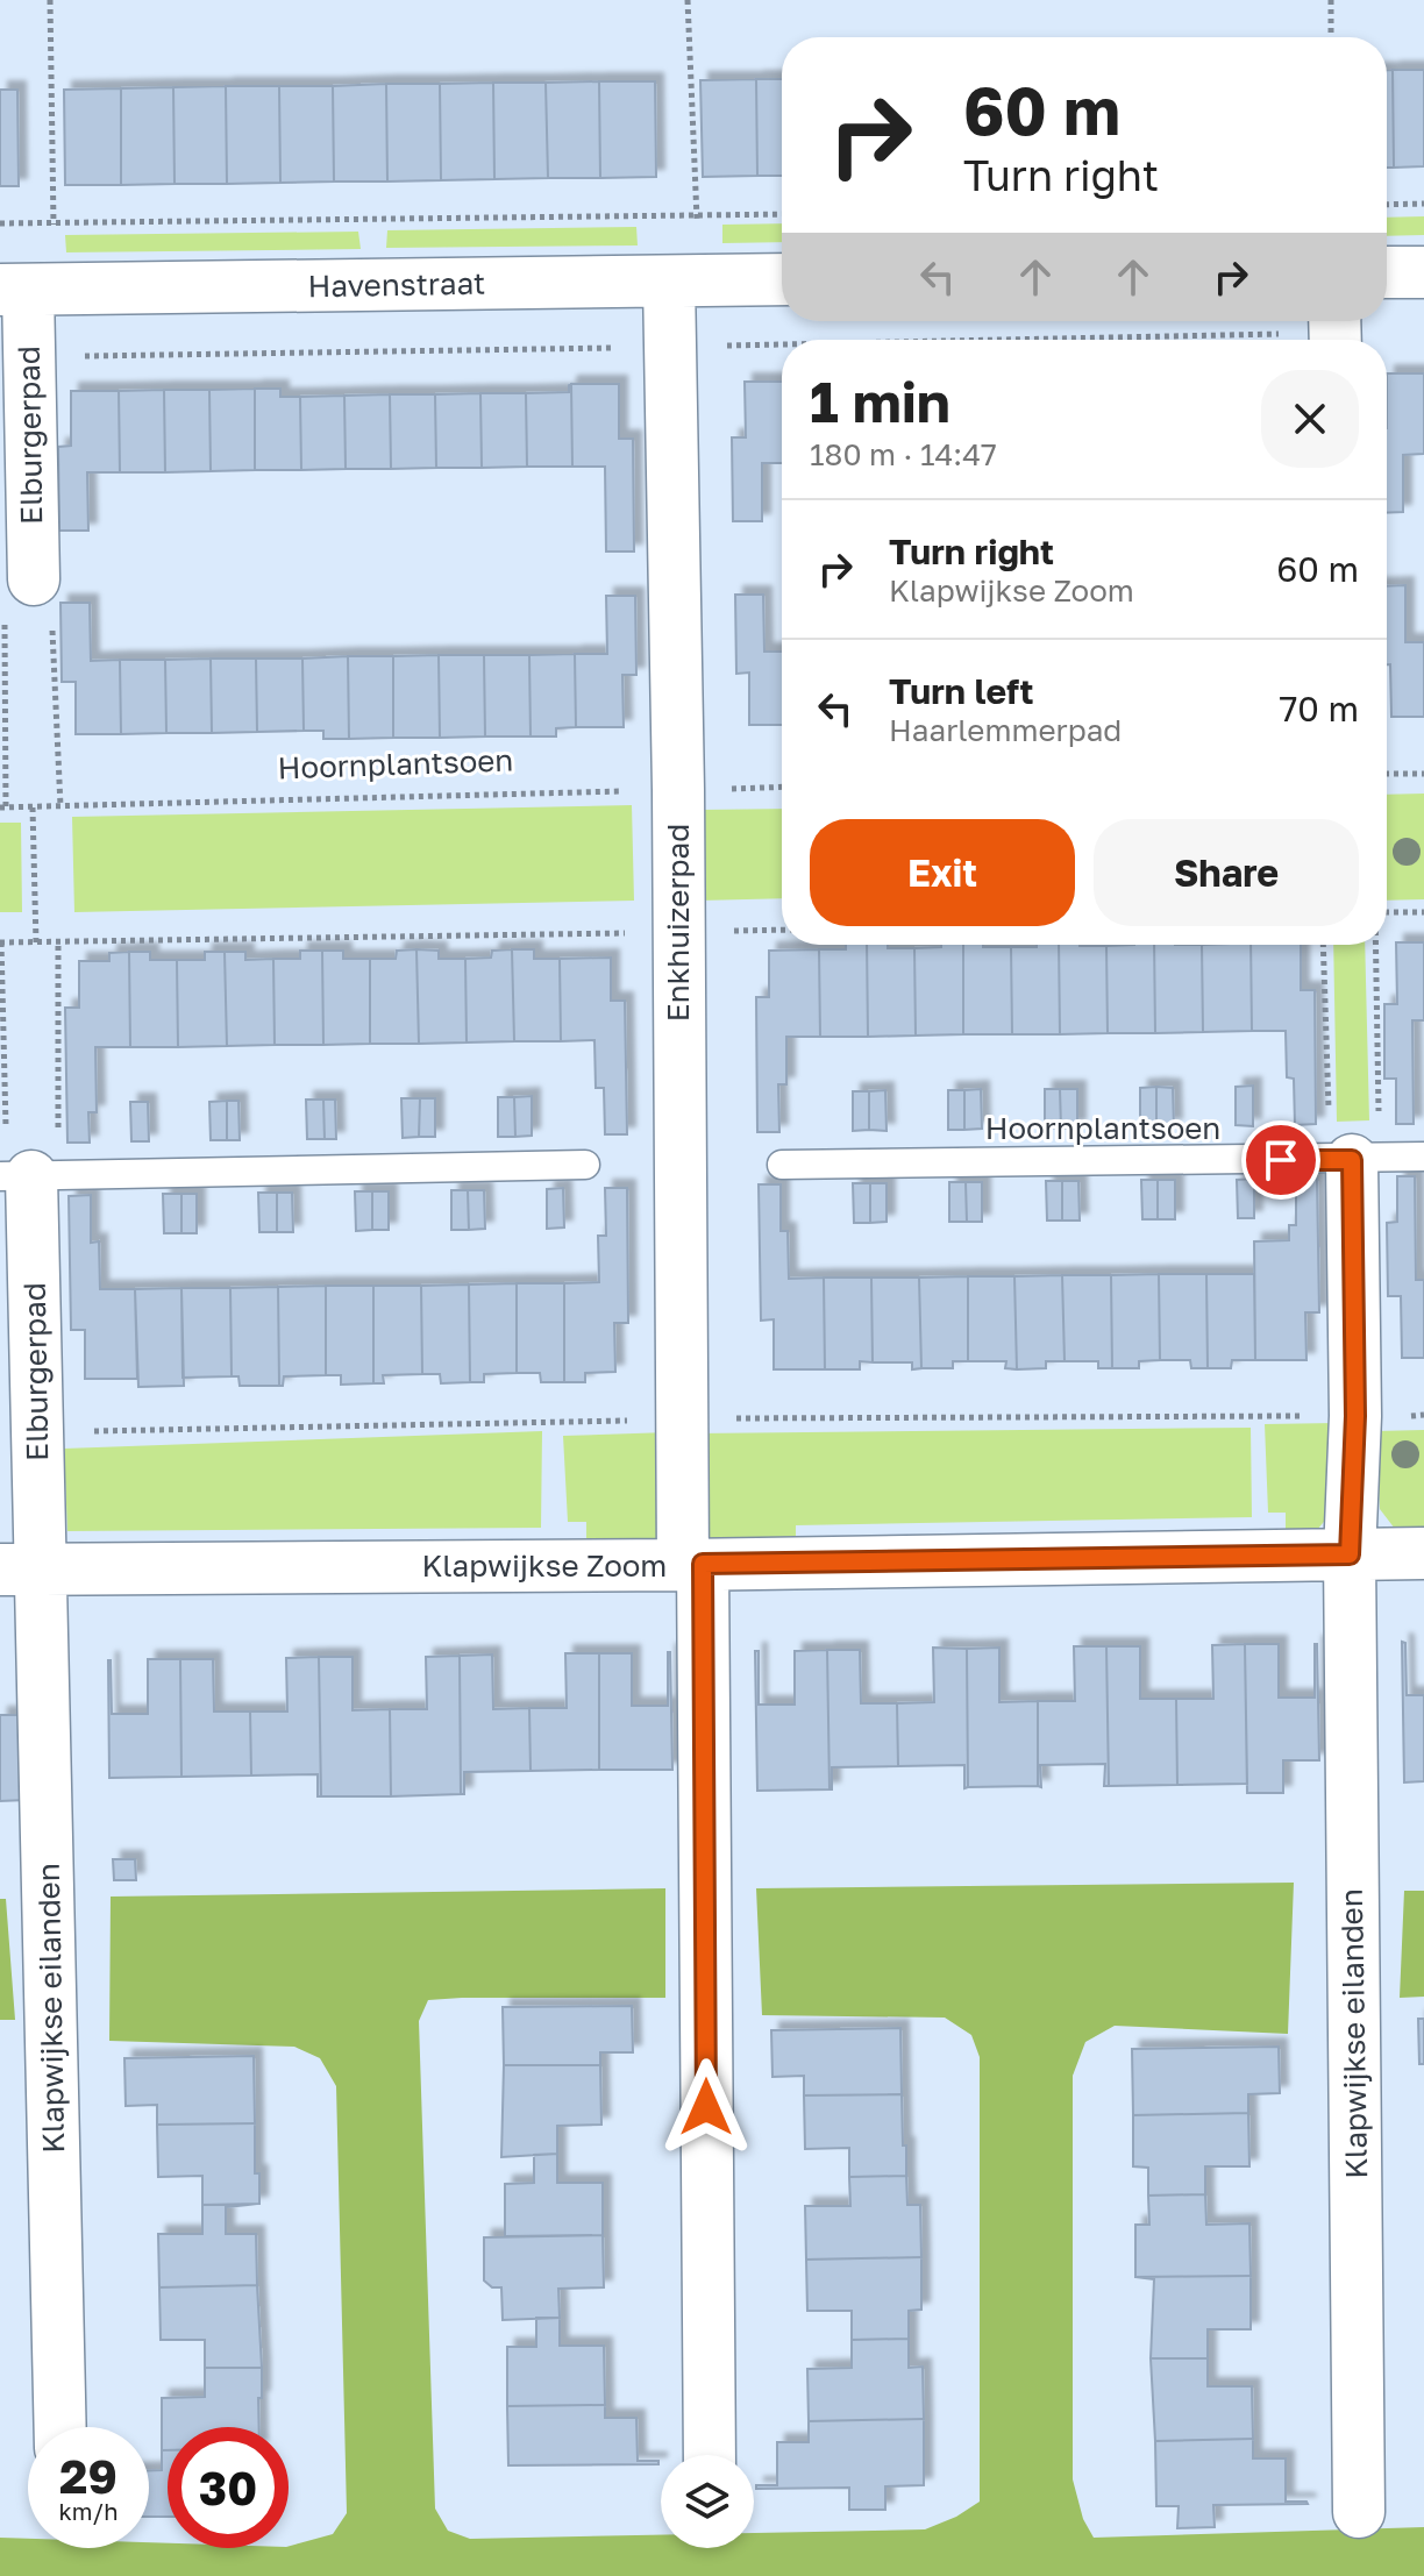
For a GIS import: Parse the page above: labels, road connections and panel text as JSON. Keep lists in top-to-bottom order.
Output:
{
  "streets": {
    "street": [
      "Havenstraat",
      "Elburgerpad",
      "Enkhuizerpad",
      "Klapwijkse Zoom",
      "Klapwijkse eilanden"
    ],
    "lane": ["Hoornplantsoen"]
  },
  "crossings": [
    ["Havenstraat", "Elburgerpad"],
    ["Havenstraat", "Enkhuizerpad"],
    ["Elburgerpad", "Klapwijkse Zoom"],
    ["Elburgerpad", "Klapwijkse eilanden"],
    ["Hoornplantsoen", "Enkhuizerpad"],
    ["Hoornplantsoen", "Klapwijkse eilanden"],
    ["Enkhuizerpad", "Klapwijkse Zoom"],
    ["Klapwijkse Zoom", "Klapwijkse eilanden"]
  ],
  "page": {
    "turn": ["60 m", "Turn right"],
    "heading": ["1 min", "180 m · 14:47"],
    "list": [
      {
        "name": "Turn right",
        "note": "Klapwijkse Zoom",
        "value": "60 m"
      },
      {
        "name": "Turn left",
        "note": "Haarlemmerpad",
        "value": "70 m"
      }
    ],
    "buttons": ["Exit", "Share"],
    "speed": "29 km/h",
    "limit": "30"
  }
}
